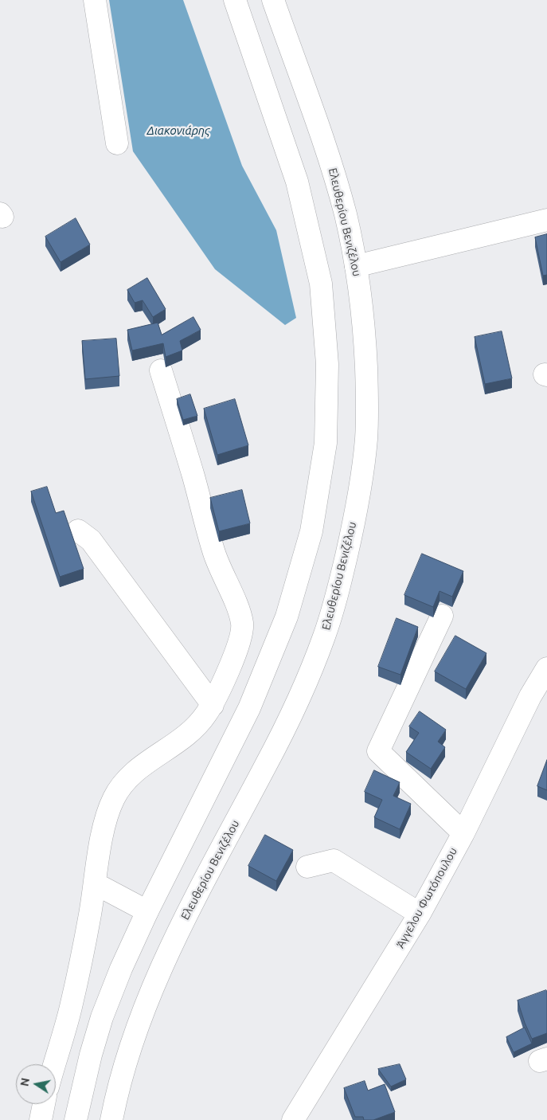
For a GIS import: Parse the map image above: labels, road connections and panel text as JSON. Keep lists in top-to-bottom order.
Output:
{
  "streets": {
    "main road": ["Ελευθερίου Βενιζέλου", "Άγγελου Φωτόπουλου"]
  },
  "water": ["Διακονιάρης"],
  "north": "left"
}
